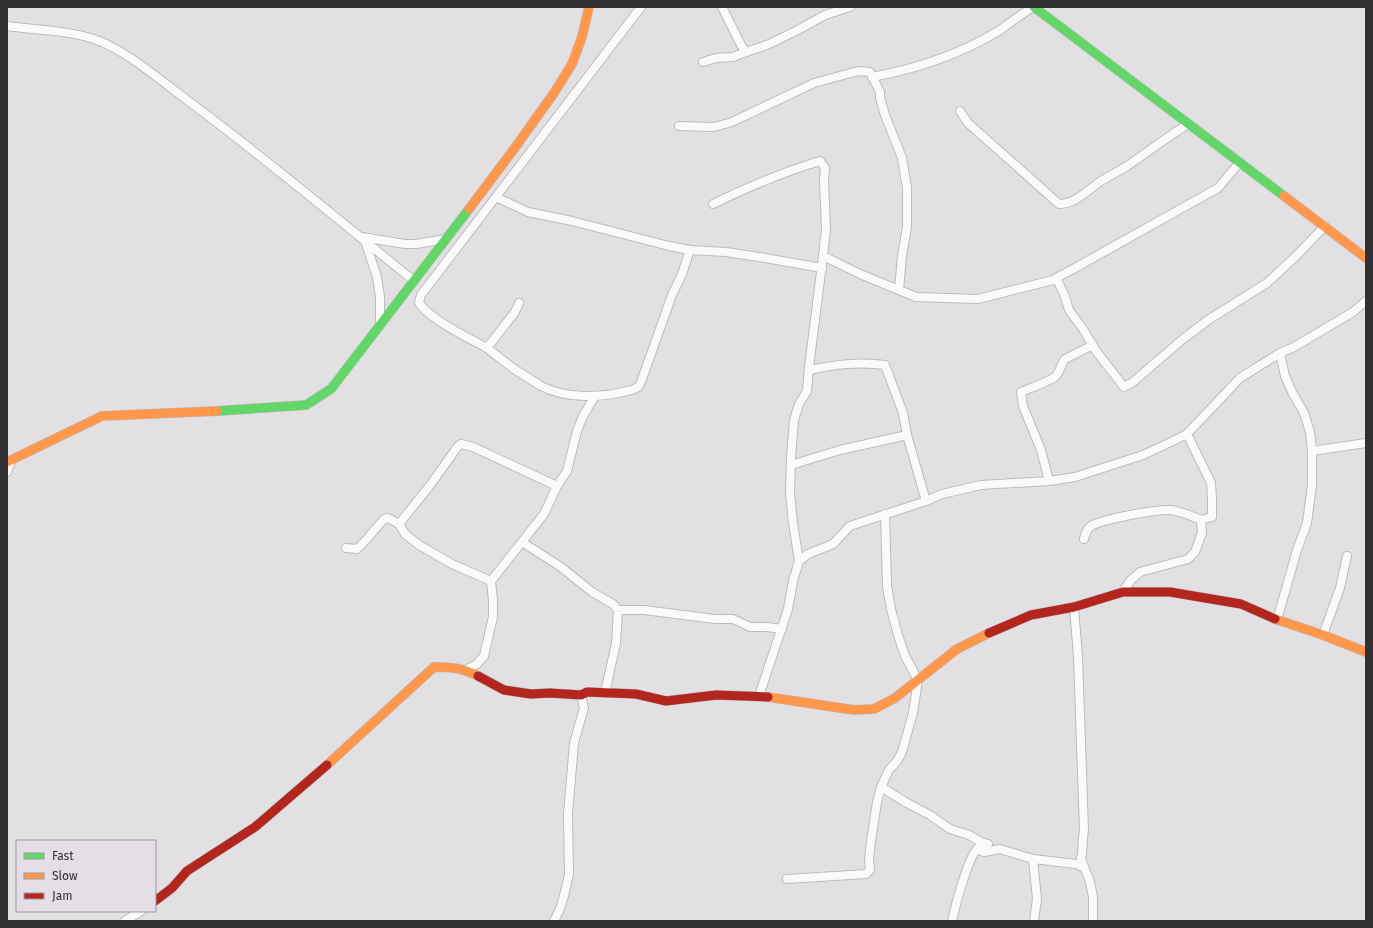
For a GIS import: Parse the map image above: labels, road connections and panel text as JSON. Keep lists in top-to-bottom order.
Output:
{
  "legend": ["Fast", "Slow", "Jam"]
}
